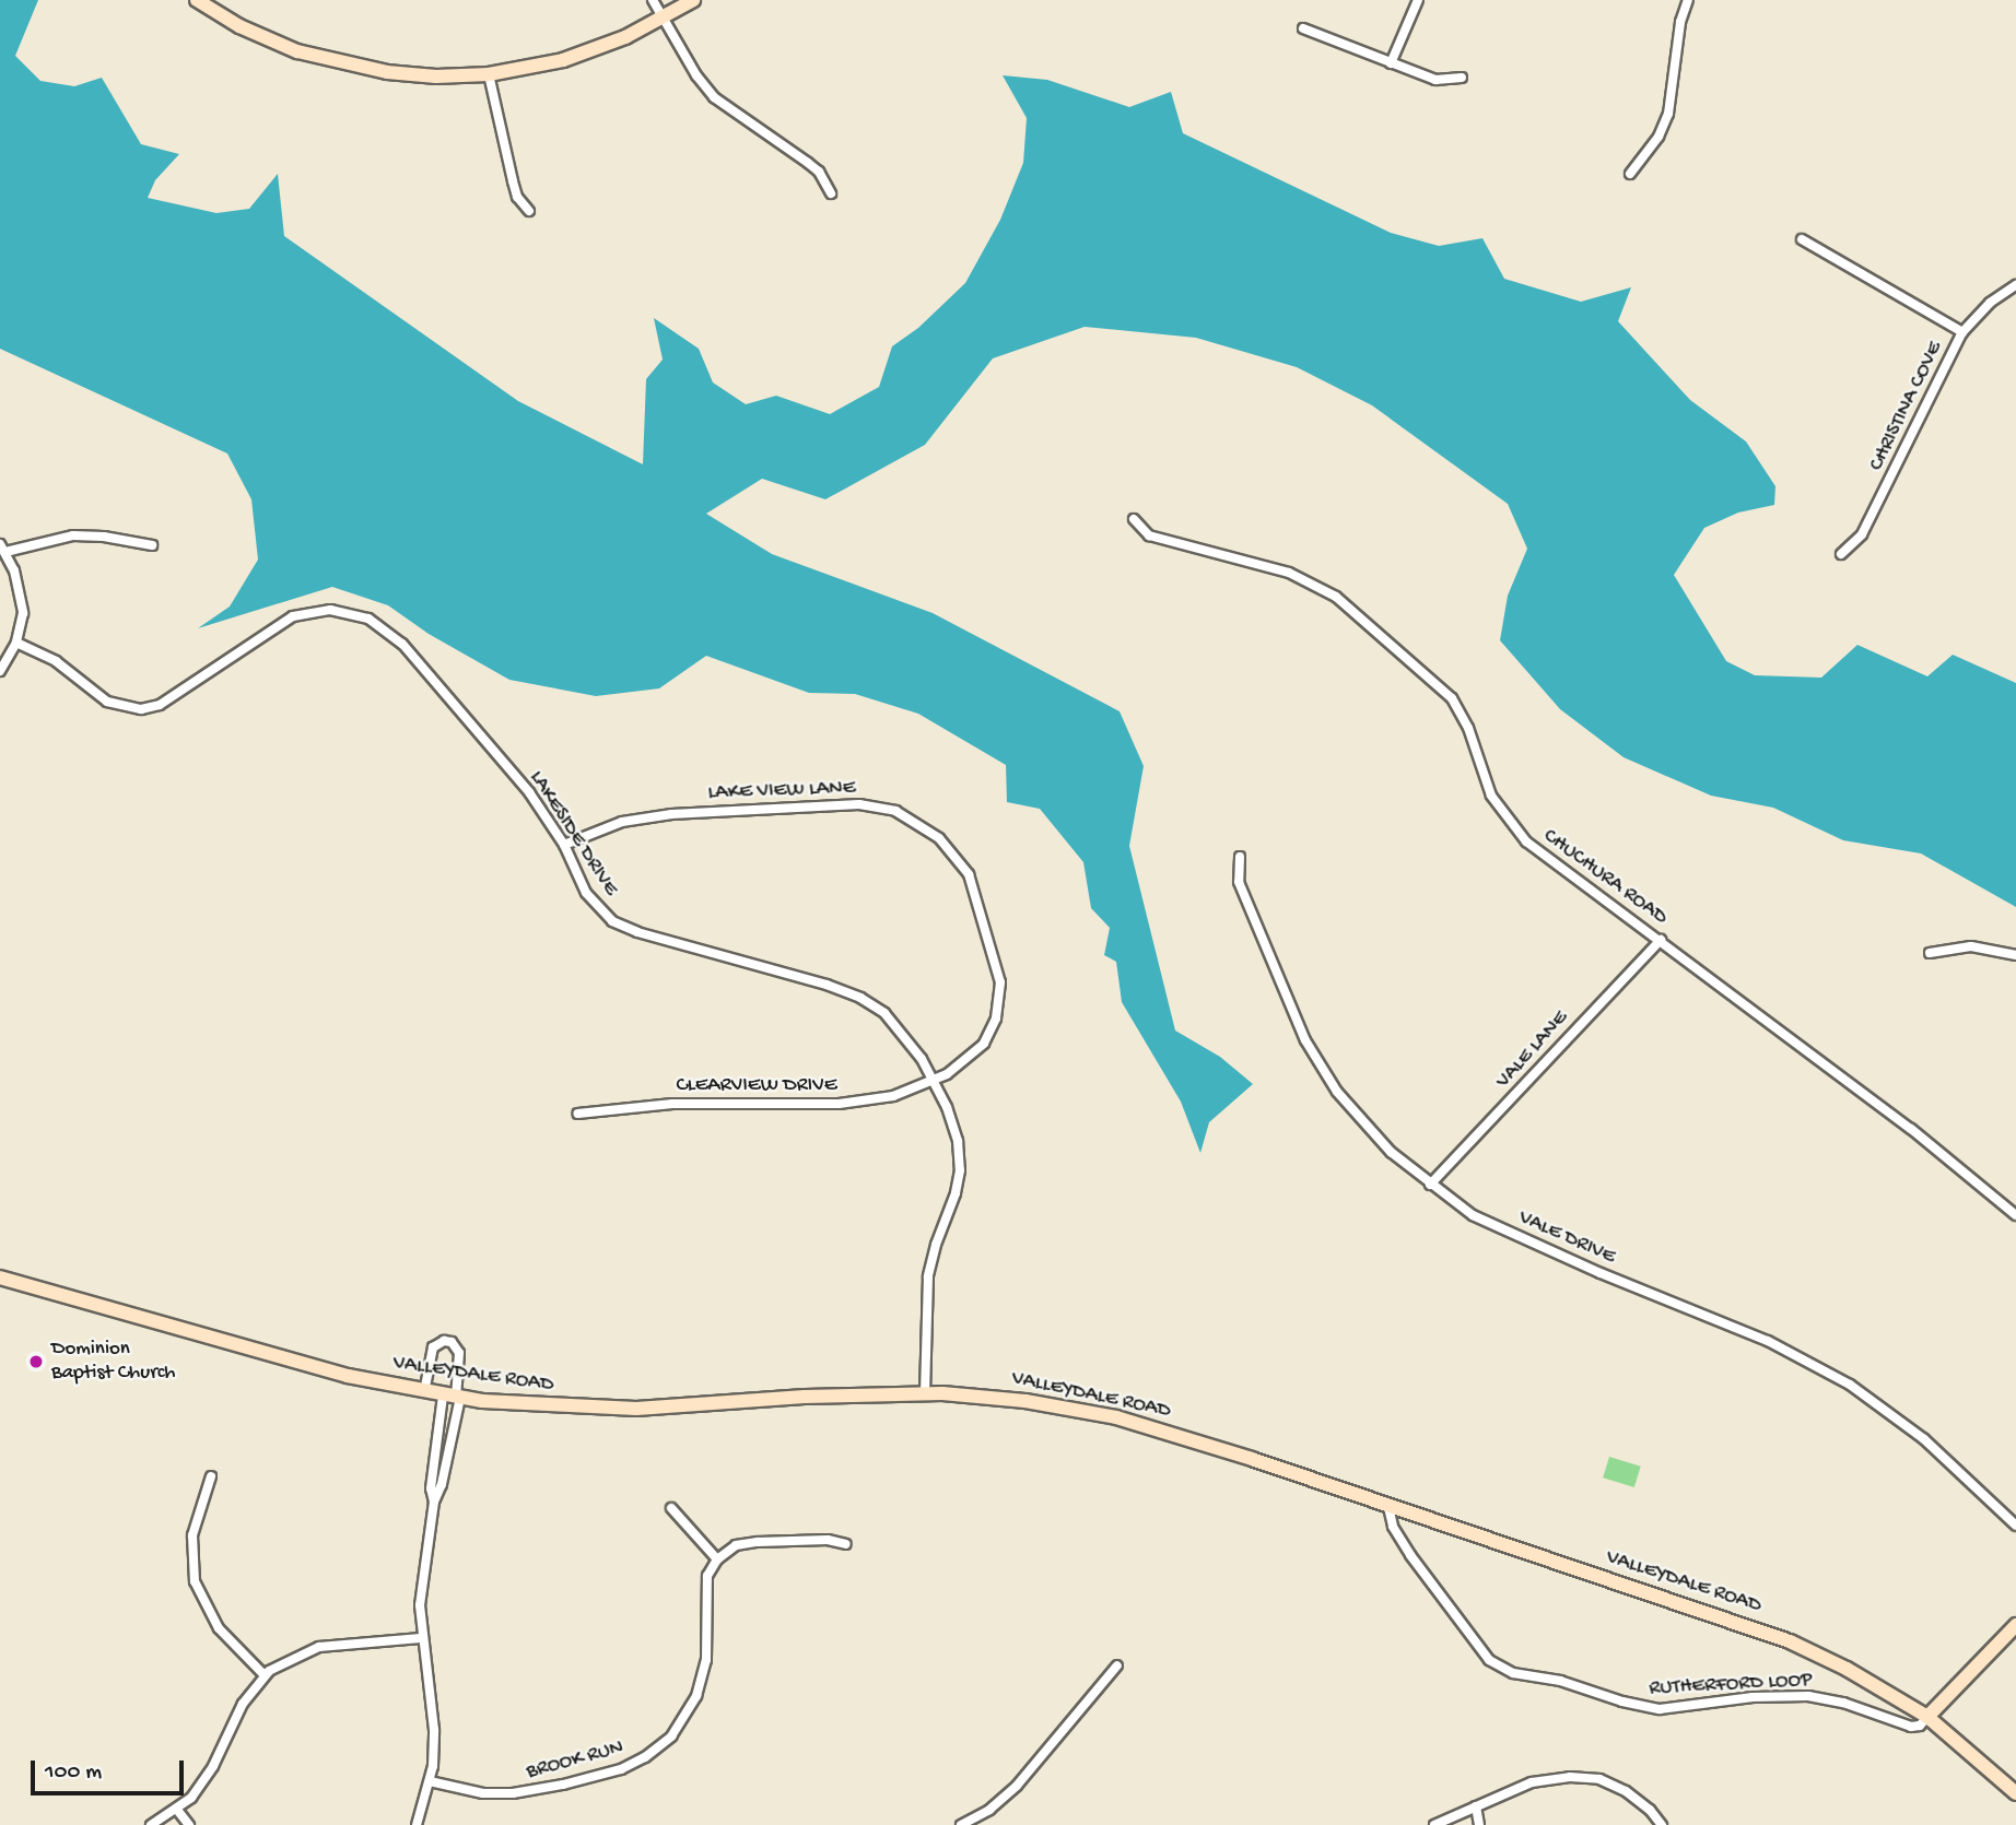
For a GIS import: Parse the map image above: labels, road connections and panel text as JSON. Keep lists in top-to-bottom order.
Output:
{
  "streets": {
    "main road": ["VALLEYDALE ROAD"],
    "street": [
      "CHRISTINA COVE",
      "LAKE VIEW LANE",
      "LAKESIDE DRIVE",
      "CHUCHURA ROAD",
      "VALE LANE",
      "CLEARVIEW DRIVE",
      "VALE DRIVE",
      "RUTHERFORD LOOP",
      "BROOK RUN"
    ]
  },
  "crossings": [
    ["LAKE VIEW LANE", "LAKESIDE DRIVE"],
    ["LAKE VIEW LANE", "CLEARVIEW DRIVE"],
    ["LAKESIDE DRIVE", "CLEARVIEW DRIVE"],
    ["LAKESIDE DRIVE", "VALLEYDALE ROAD"],
    ["CHUCHURA ROAD", "VALE LANE"],
    ["VALE LANE", "VALE DRIVE"],
    ["VALLEYDALE ROAD", "RUTHERFORD LOOP"]
  ],
  "places": ["Dominion Baptist Church"],
  "scale_bar": "100 m"
}
